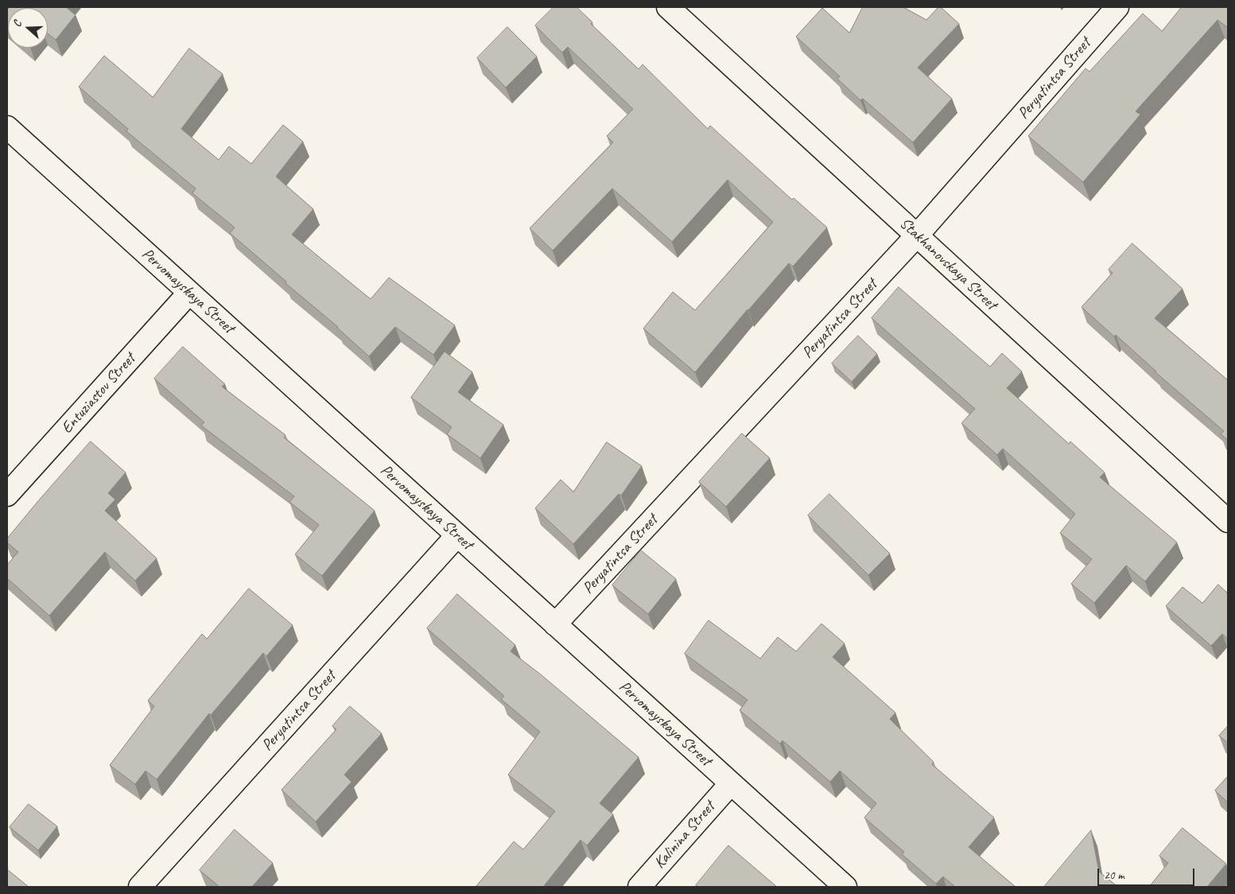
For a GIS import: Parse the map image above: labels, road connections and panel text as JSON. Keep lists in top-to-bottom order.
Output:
{
  "streets": {
    "street": [
      "Peryatintsa Street",
      "Stakhanovskaya Street",
      "Pervomayskaya Street",
      "Entuziastov Street",
      "Kalinina Street"
    ]
  },
  "crossings": [
    ["Peryatintsa Street", "Stakhanovskaya Street"],
    ["Peryatintsa Street", "Pervomayskaya Street"],
    ["Pervomayskaya Street", "Entuziastov Street"],
    ["Pervomayskaya Street", "Kalinina Street"]
  ],
  "scale_bar": "20 m",
  "north": "left"
}
